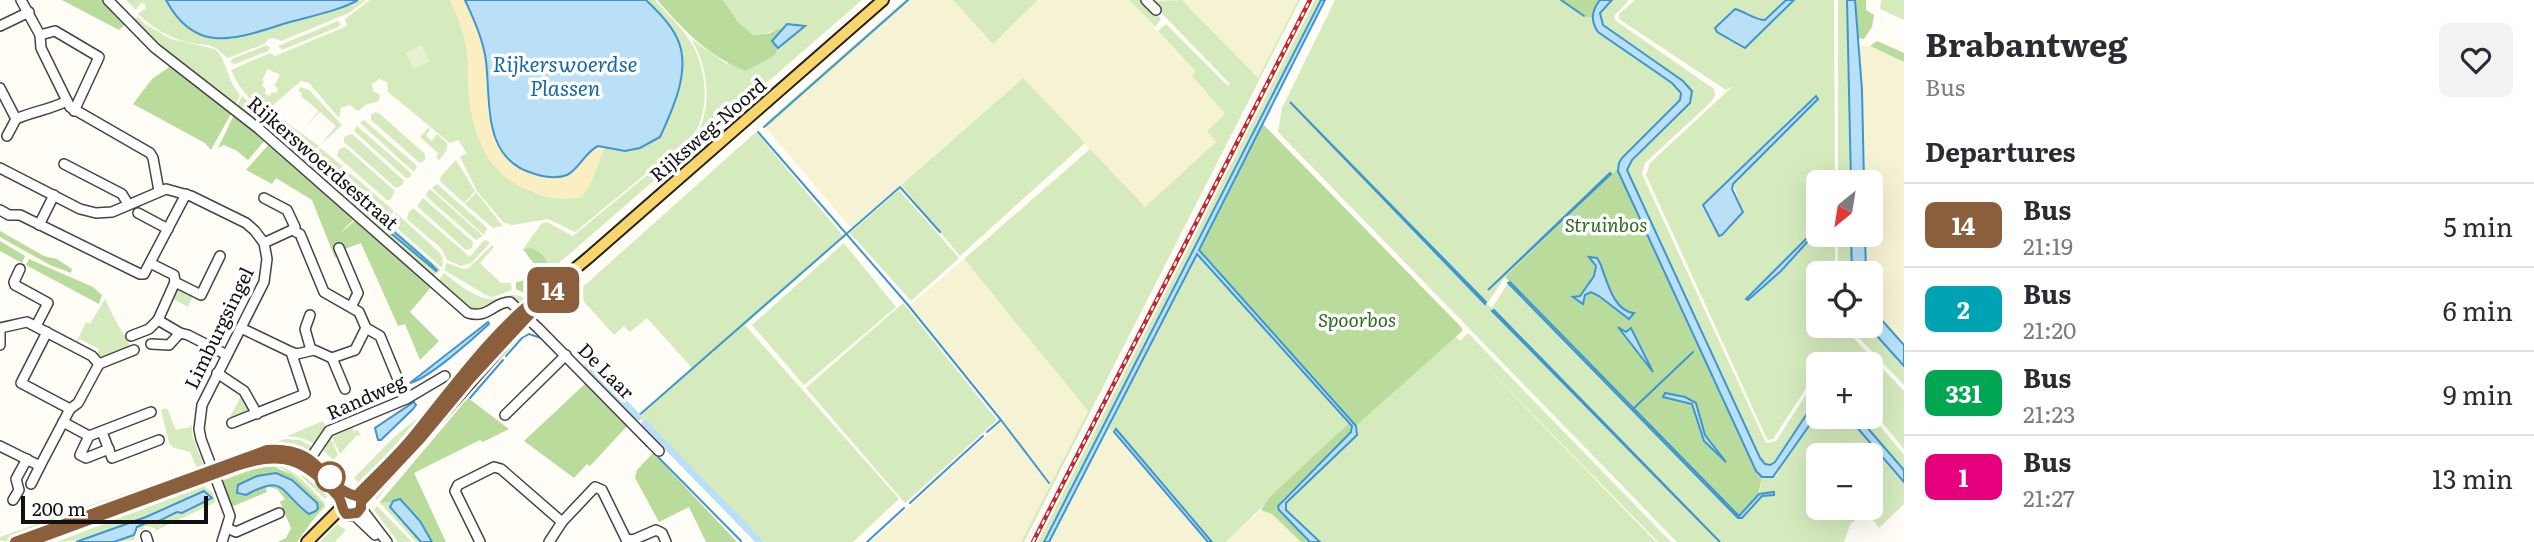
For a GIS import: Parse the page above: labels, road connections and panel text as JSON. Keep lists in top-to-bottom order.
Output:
{
  "streets": {
    "main road": ["Rijksweg-Noord"],
    "street": [
      "Rijkerswoerdsestraat",
      "Limburgsingel",
      "De Laar",
      "Randweg"
    ]
  },
  "crossings": [
    ["Rijksweg-Noord", "Rijkerswoerdsestraat"],
    ["Rijksweg-Noord", "De Laar"],
    ["Rijkerswoerdsestraat", "De Laar"]
  ],
  "water": ["Rijkerswoerdse Plassen"],
  "parks": ["Struinbos", "Spoorbos"],
  "lines": ["bus line 14"],
  "scale_bar": "200 m",
  "north": "bottom left",
  "page": {
    "on_map": "14",
    "heading": [
      ["Brabantweg", "Bus"],
      "Departures"
    ],
    "map_buttons": ["+", "−"],
    "list": [
      {
        "mark": "14",
        "name": "Bus",
        "note": "21:19",
        "value": "5 min"
      },
      {
        "mark": "2",
        "name": "Bus",
        "note": "21:20",
        "value": "6 min"
      },
      {
        "mark": "331",
        "name": "Bus",
        "note": "21:23",
        "value": "9 min"
      },
      {
        "mark": "1",
        "name": "Bus",
        "note": "21:27",
        "value": "13 min"
      }
    ],
    "scale": "200 m"
  }
}
